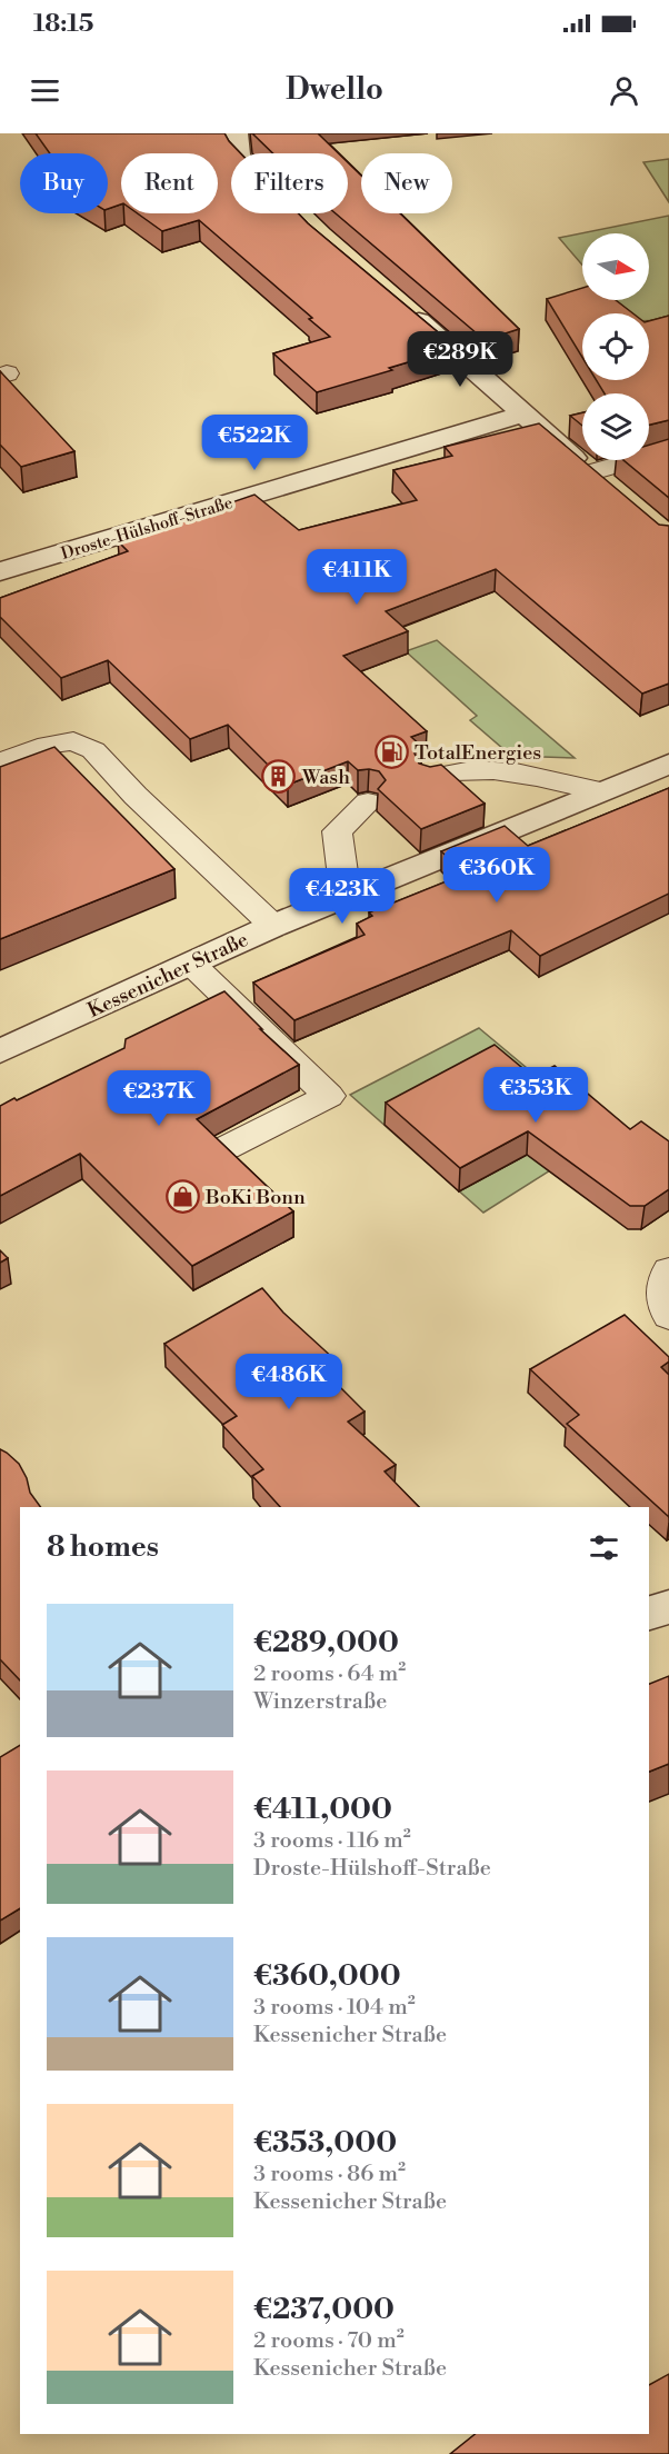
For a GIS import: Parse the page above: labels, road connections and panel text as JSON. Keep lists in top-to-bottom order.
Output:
{
  "streets": {
    "street": ["Droste-Hülshoff-Straße", "Kessenicher Straße"]
  },
  "places": {
    "fuel station": ["TotalEnergies"],
    "building": ["Wash"],
    "shop": ["BoKi Bonn"]
  },
  "north": "right",
  "page": {
    "status": "18:15",
    "header": "Dwello",
    "chip": [
      "Buy",
      "Rent",
      "Filters",
      "New"
    ],
    "price": [
      "€289K",
      "€522K",
      "€411K",
      "€360K",
      "€423K",
      "€353K",
      "€237K",
      "€486K"
    ],
    "heading": "8 homes",
    "list": [
      {
        "name": "€289,000",
        "note": "2 rooms · 64 m² · Winzerstraße"
      },
      {
        "name": "€411,000",
        "note": "3 rooms · 116 m² · Droste-Hülshoff-Straße"
      },
      {
        "name": "€360,000",
        "note": "3 rooms · 104 m² · Kessenicher Straße"
      },
      {
        "name": "€353,000",
        "note": "3 rooms · 86 m² · Kessenicher Straße"
      },
      {
        "name": "€237,000",
        "note": "2 rooms · 70 m² · Kessenicher Straße"
      }
    ]
  }
}
